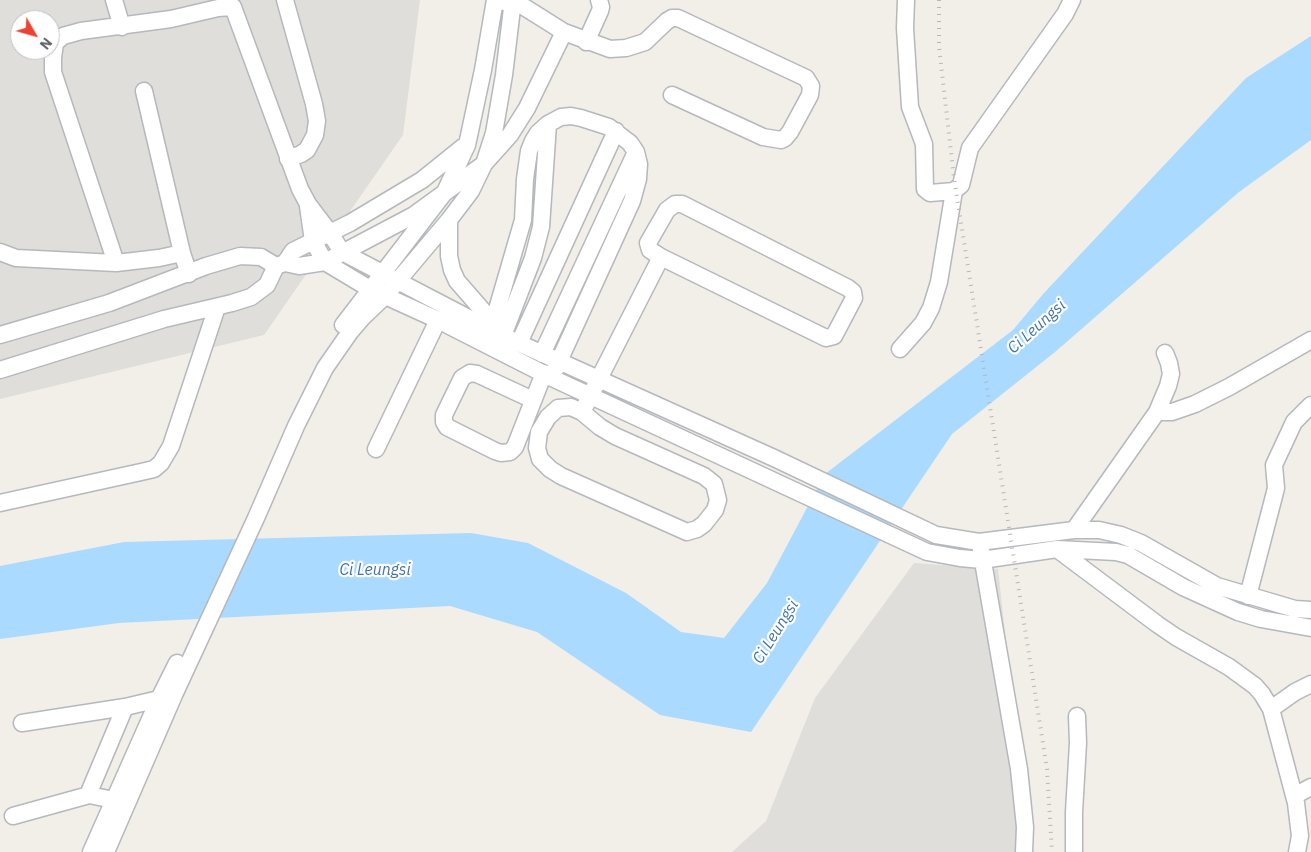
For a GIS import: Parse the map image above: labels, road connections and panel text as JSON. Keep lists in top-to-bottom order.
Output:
{
  "water": ["Ci Leungsi"],
  "north": "bottom right"
}
